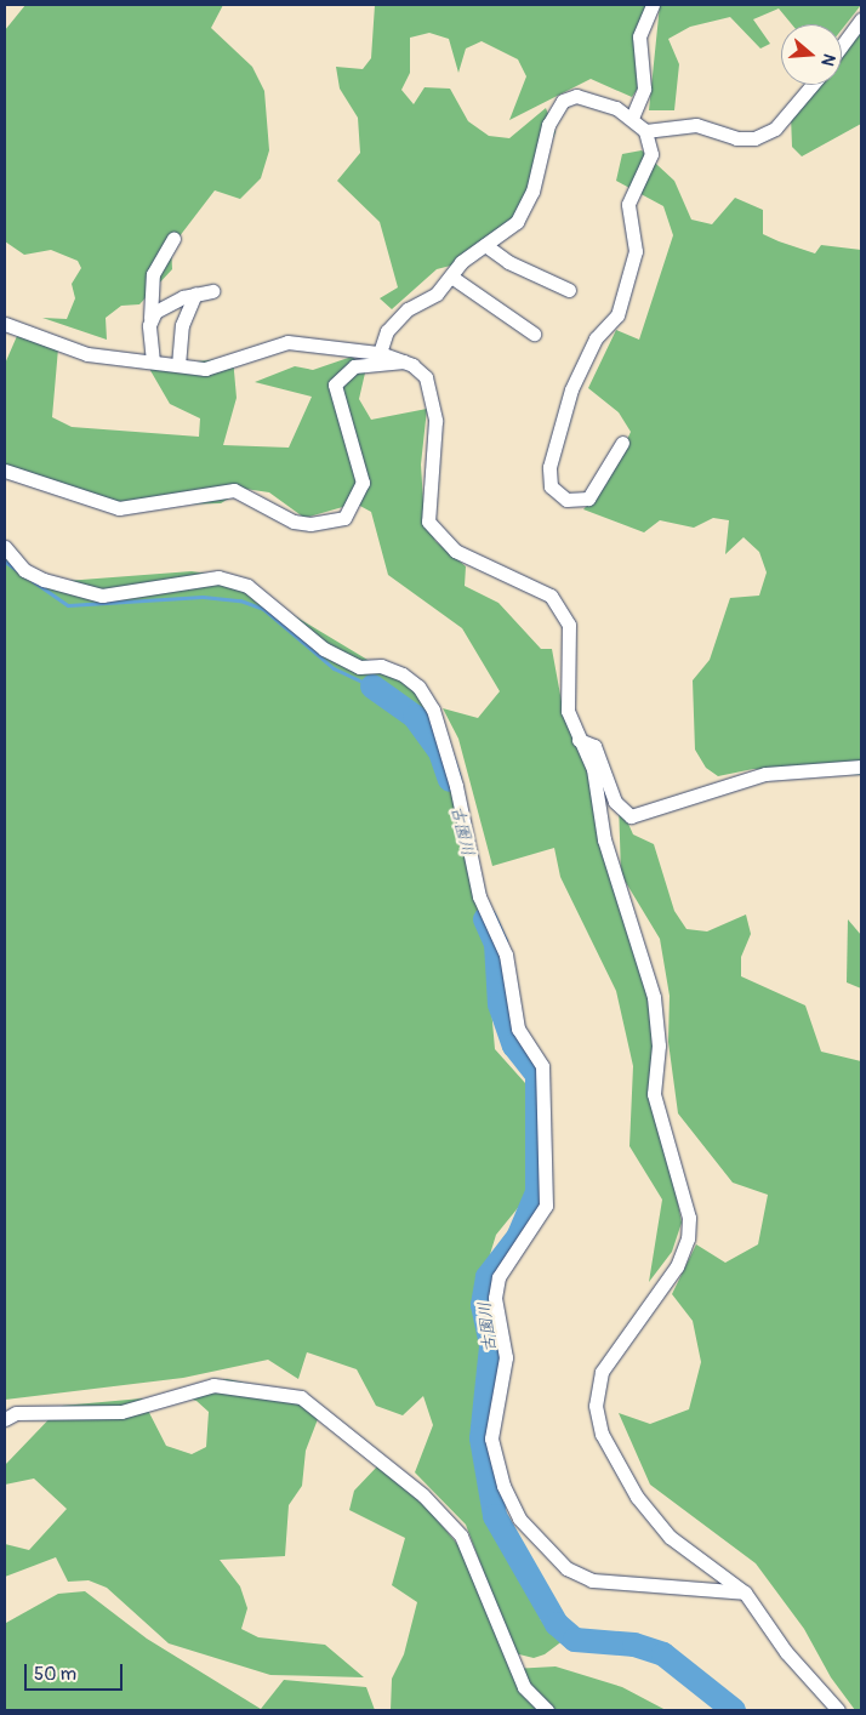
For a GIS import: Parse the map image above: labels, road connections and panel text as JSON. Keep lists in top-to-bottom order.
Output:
{
  "water": ["古園川"],
  "scale_bar": "50 m",
  "north": "right"
}
